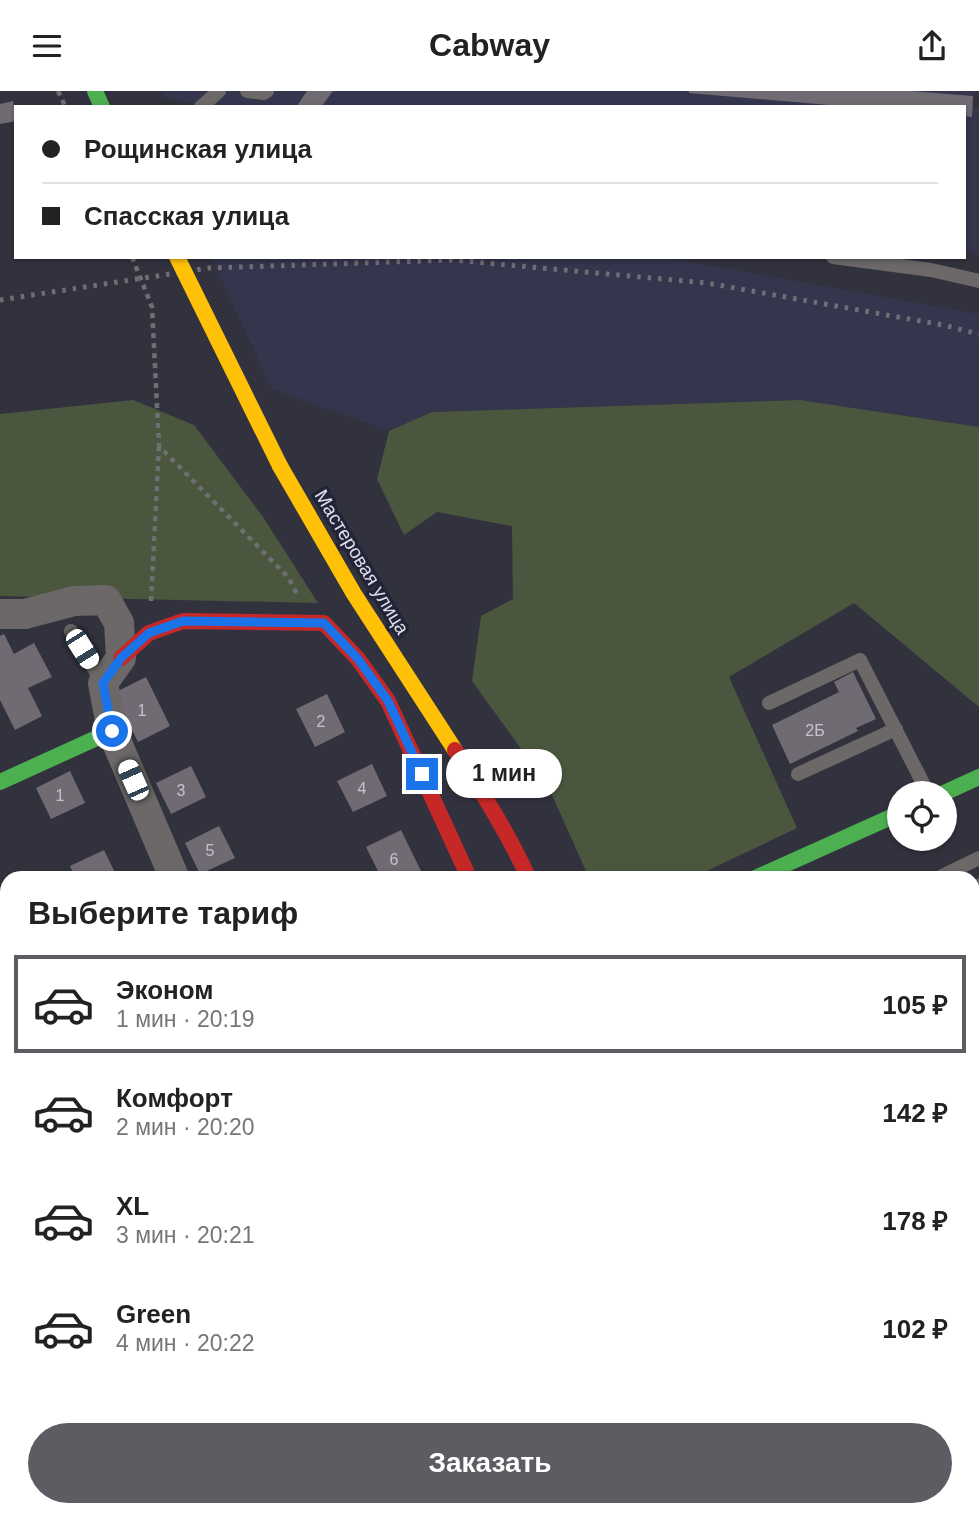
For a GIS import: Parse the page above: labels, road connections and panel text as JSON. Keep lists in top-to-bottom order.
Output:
{
  "streets": {
    "main road": ["Мастеровая улица"]
  },
  "house_numbers": [
    "1",
    "2",
    "2Б",
    "4",
    "3",
    "1",
    "5",
    "6"
  ],
  "page": {
    "header": "Cabway",
    "banner": ["Рощинская улица", "Спасская улица"],
    "bubble": "1 мин",
    "heading": "Выберите тариф",
    "list": [
      {
        "name": "Эконом",
        "note": "1 мин · 20:19",
        "value": "105 ₽"
      },
      {
        "name": "Комфорт",
        "note": "2 мин · 20:20",
        "value": "142 ₽"
      },
      {
        "name": "XL",
        "note": "3 мин · 20:21",
        "value": "178 ₽"
      },
      {
        "name": "Green",
        "note": "4 мин · 20:22",
        "value": "102 ₽"
      }
    ],
    "buttons": "Заказать"
  }
}
